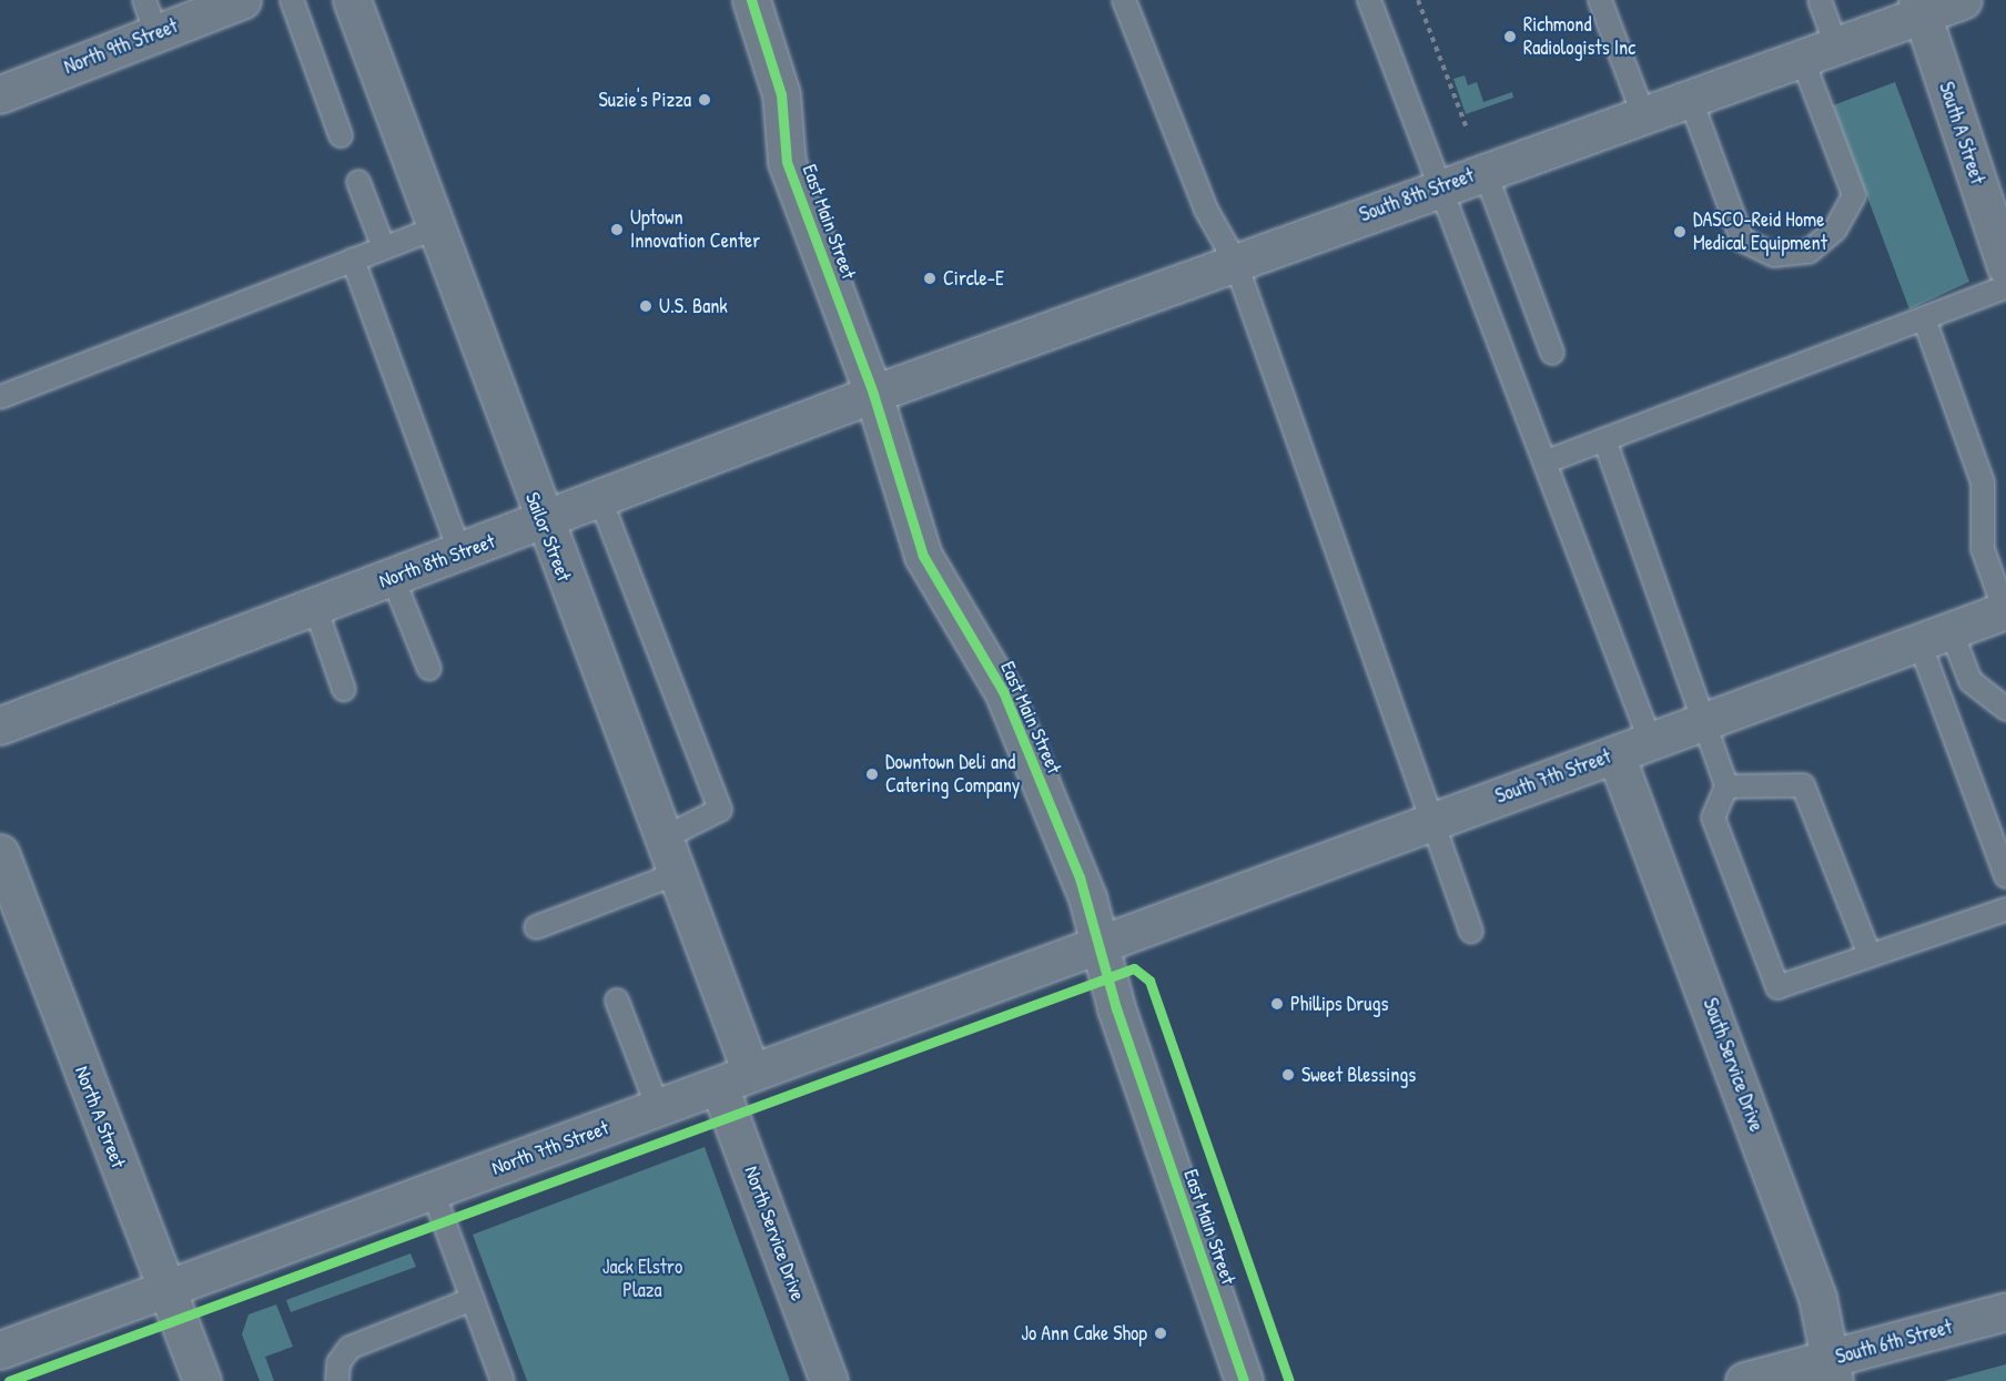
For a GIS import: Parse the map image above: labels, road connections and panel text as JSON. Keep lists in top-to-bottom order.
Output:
{
  "streets": {
    "main road": [
      "North 9th Street",
      "South A Street",
      "South 8th Street",
      "East Main Street",
      "Sailor Street",
      "North 8th Street",
      "South 7th Street",
      "South Service Drive",
      "North A Street",
      "North 7th Street",
      "North Service Drive",
      "South 6th Street"
    ]
  },
  "crossings": [
    ["South A Street", "South 8th Street"],
    ["South 8th Street", "East Main Street"],
    ["South 8th Street", "North 8th Street"],
    ["East Main Street", "North 8th Street"],
    ["East Main Street", "South 7th Street"],
    ["East Main Street", "North 7th Street"],
    ["Sailor Street", "North 8th Street"],
    ["Sailor Street", "North 7th Street"],
    ["Sailor Street", "North Service Drive"],
    ["South 7th Street", "South Service Drive"],
    ["South 7th Street", "North 7th Street"],
    ["South Service Drive", "South 6th Street"],
    ["North A Street", "North 7th Street"],
    ["North 7th Street", "North Service Drive"]
  ],
  "parks": ["Jack Elstro Plaza"],
  "places": [
    "Richmond Radiologists Inc",
    "Suzie's Pizza",
    "Uptown Innovation Center",
    "DASCO-Reid Home Medical Equipment",
    "Circle-E",
    "U.S. Bank",
    "Downtown Deli and Catering Company",
    "Phillips Drugs",
    "Sweet Blessings",
    "Jo Ann Cake Shop"
  ]
}
